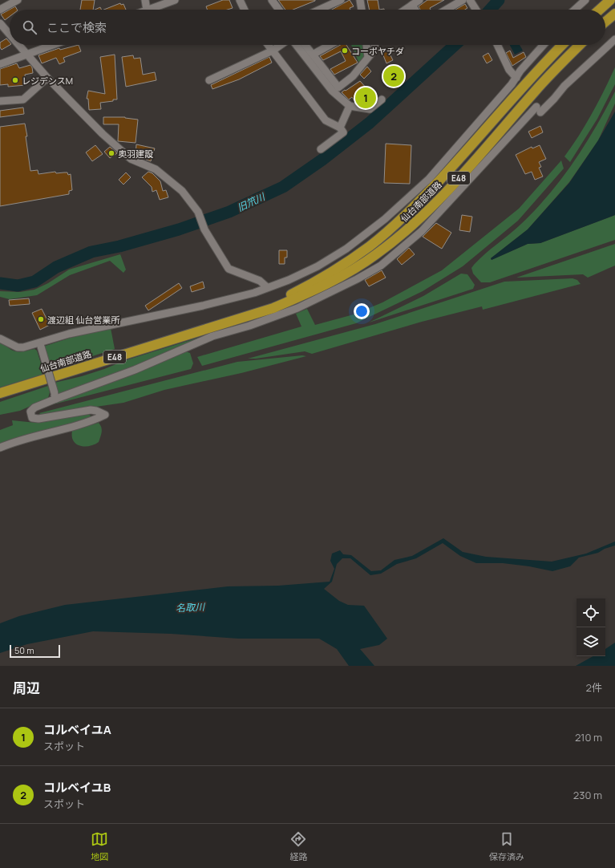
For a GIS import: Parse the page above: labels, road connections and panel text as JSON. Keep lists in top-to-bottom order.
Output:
{
  "streets": {
    "highway": ["E48", "仙台南部道路"]
  },
  "water": ["旧笊川", "名取川"],
  "places": [
    "コーポヤチダ",
    "レジデンスM",
    "奥羽建設",
    "渡辺組 仙台営業所"
  ],
  "scale_bar": "50 m",
  "page": {
    "search": "ここで検索",
    "pins": ["2", "1"],
    "scale": "50 m",
    "heading": ["周辺", "2件"],
    "list": [
      {
        "mark": "1",
        "name": "コルベイユA",
        "note": "スポット",
        "value": "210 m"
      },
      {
        "mark": "2",
        "name": "コルベイユB",
        "note": "スポット",
        "value": "230 m"
      }
    ],
    "nav": ["地図", "経路", "保存済み"]
  }
}
